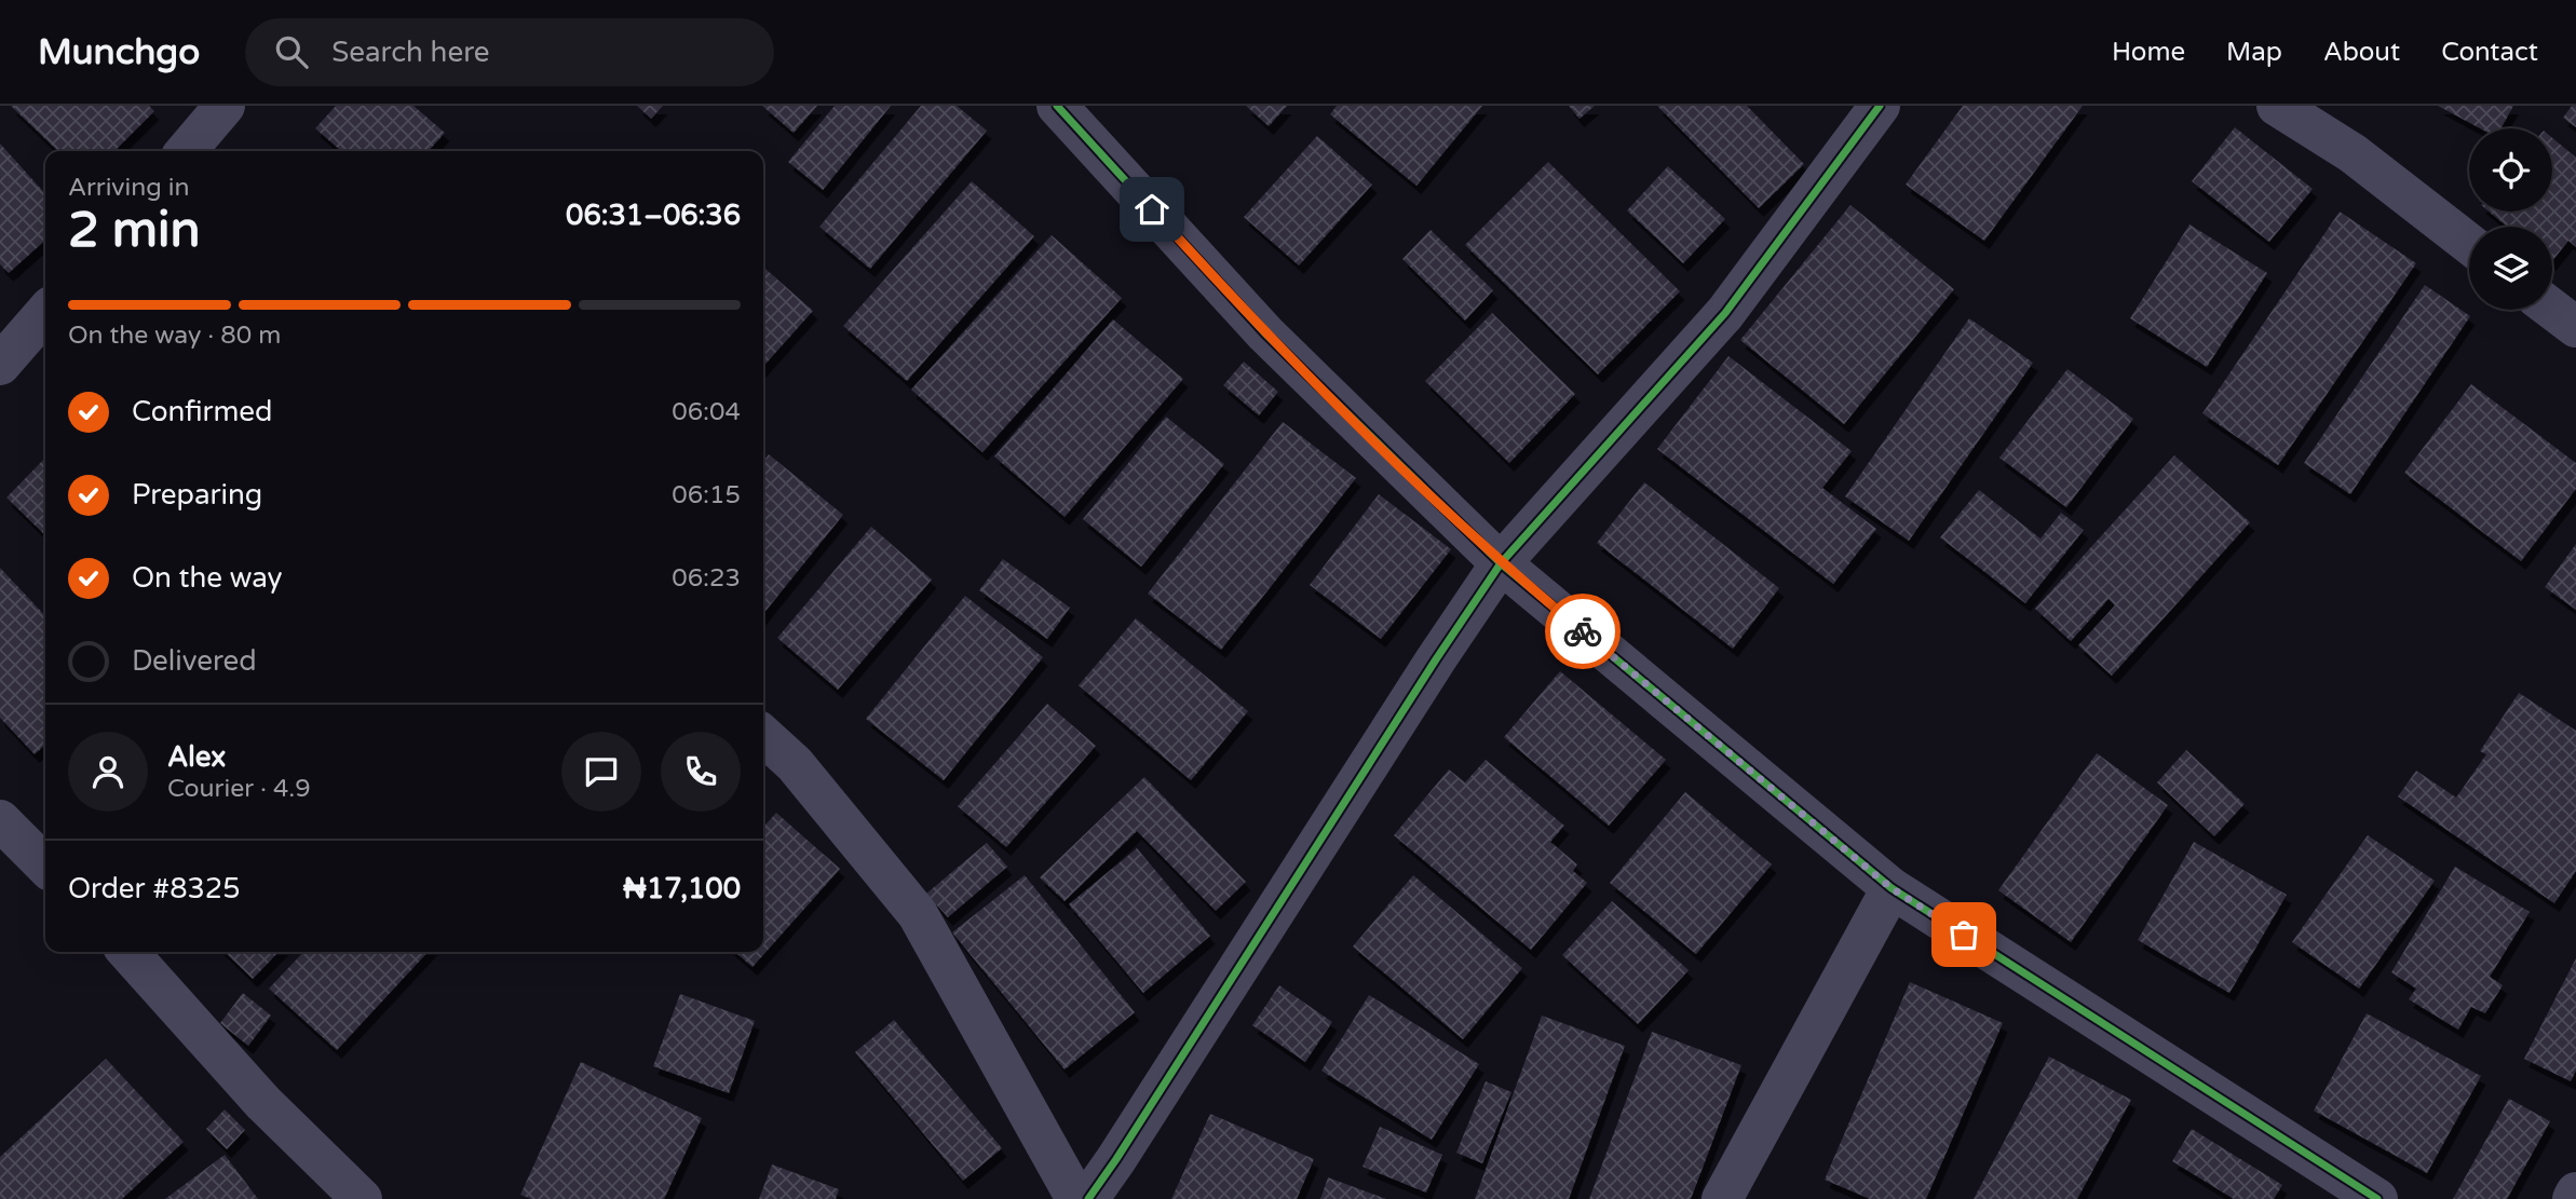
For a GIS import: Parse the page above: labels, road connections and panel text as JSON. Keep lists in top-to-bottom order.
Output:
{
  "page": {
    "header": "Munchgo",
    "search": "Search here",
    "nav": [
      "Home",
      "Map",
      "About",
      "Contact"
    ],
    "heading": ["2 min", "Arriving in", "06:31–06:36"],
    "panel": [
      "Alex",
      "Courier · 4.9",
      "Order #8325",
      "₦17,100"
    ],
    "bar": "On the way · 80 m",
    "list": [
      ["Confirmed", "06:04"],
      ["Preparing", "06:15"],
      ["On the way", "06:23"],
      "Delivered"
    ]
  }
}
